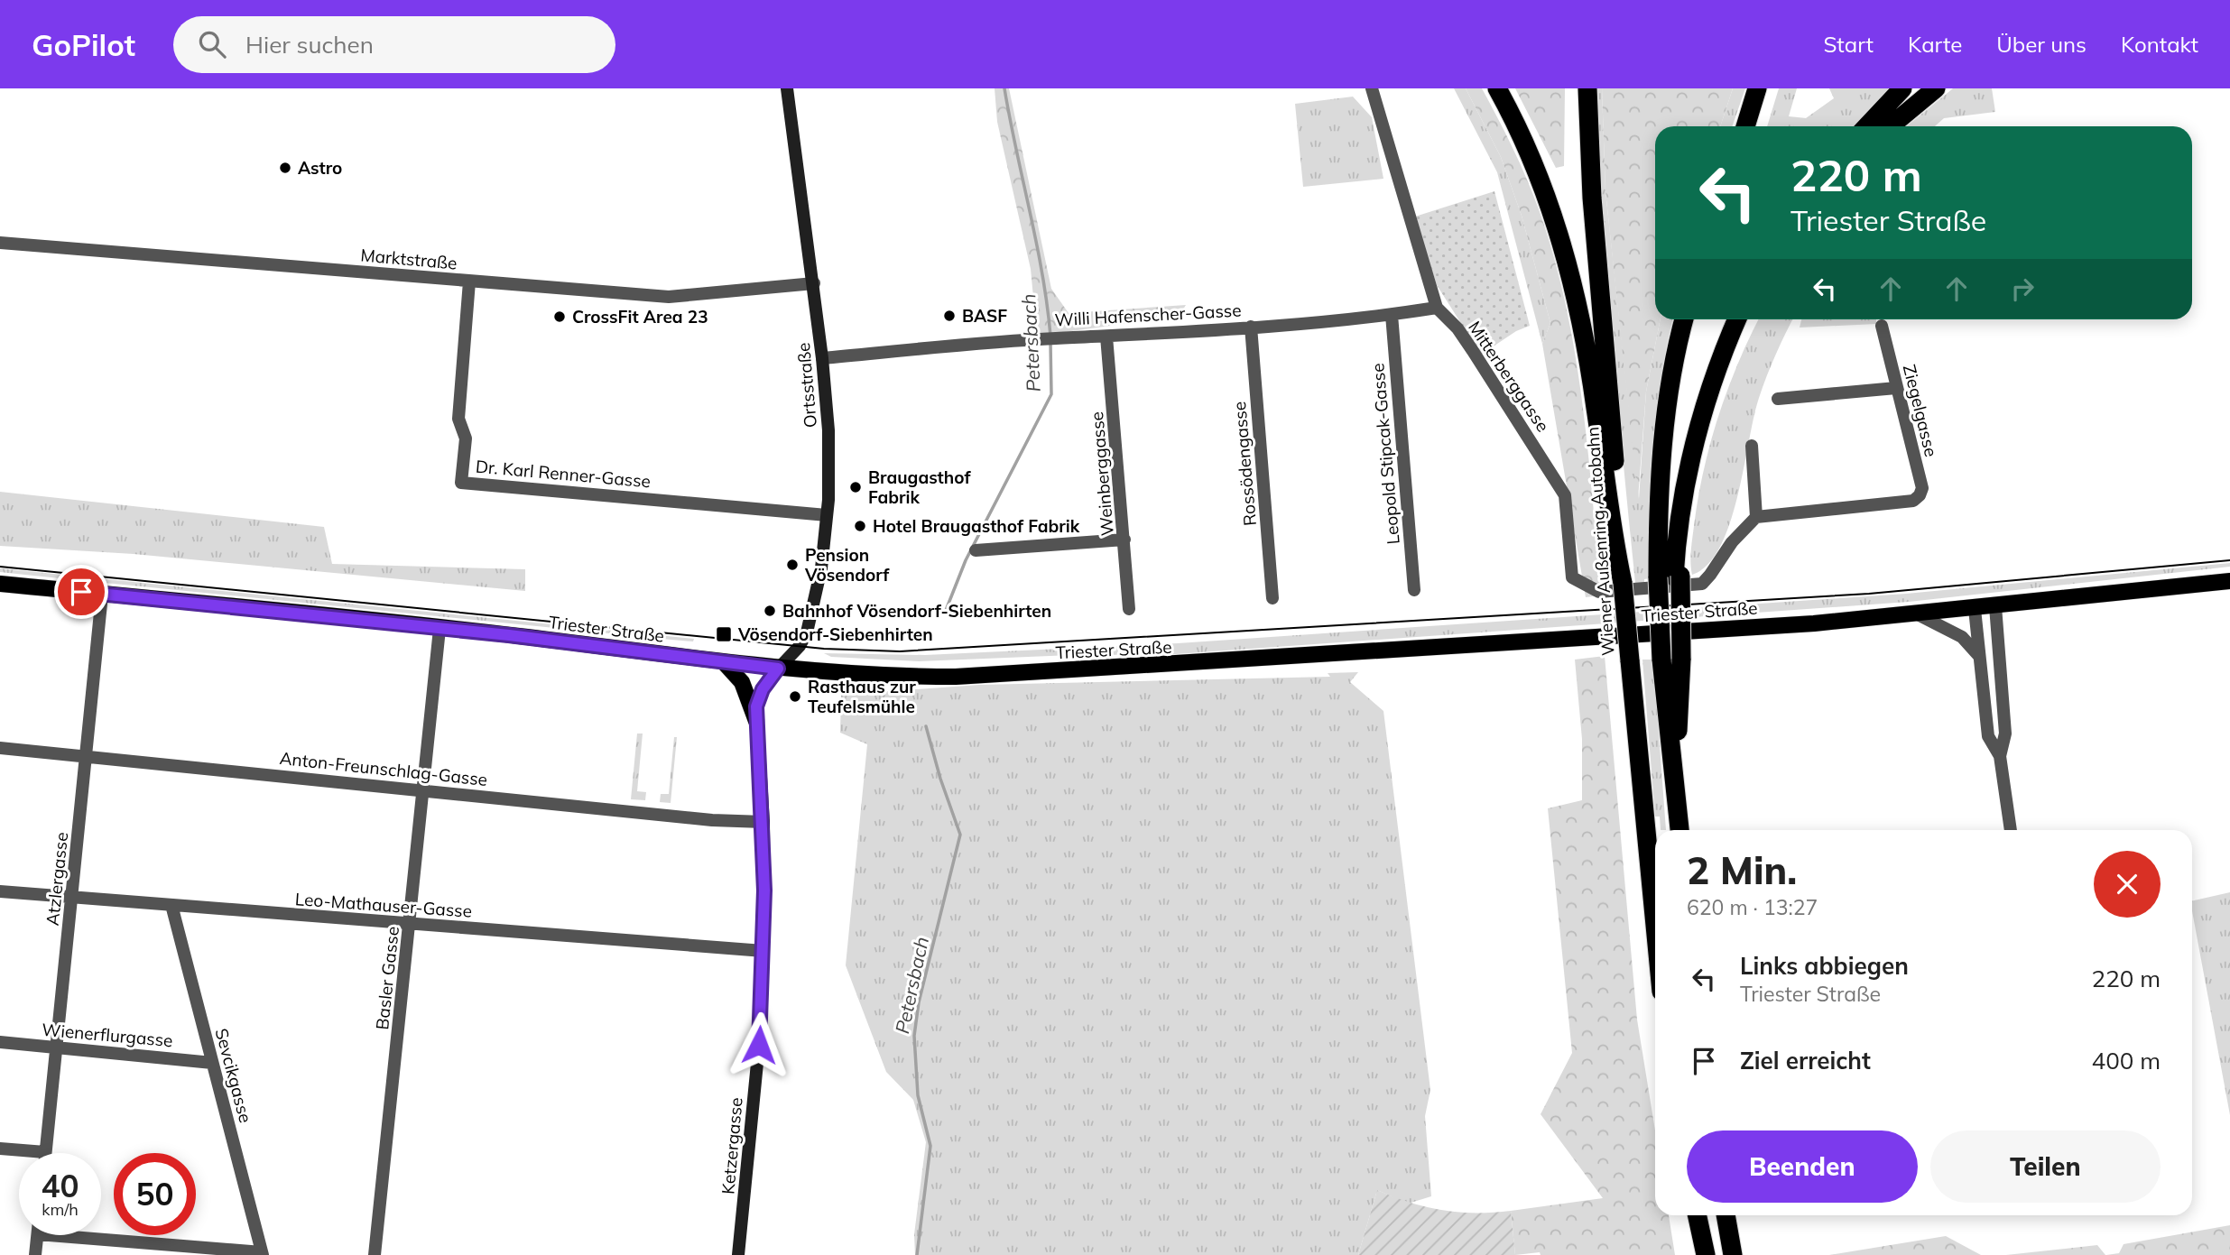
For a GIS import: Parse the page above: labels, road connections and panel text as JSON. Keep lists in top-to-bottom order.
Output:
{
  "streets": {
    "highway": ["Wiener Außenring Autobahn"],
    "main road": ["Ortsstraße", "Triester Straße", "Ketzergasse"],
    "street": [
      "Marktstraße",
      "Willi Hafenscher-Gasse",
      "Mitterberggasse",
      "Ziegelgasse",
      "Leopold Stipcak-Gasse",
      "Rossödengasse",
      "Dr. Karl Renner-Gasse",
      "Weinberggasse",
      "Anton-Freunschlag-Gasse",
      "Atzlergasse",
      "Leo-Mathauser-Gasse",
      "Basler Gasse",
      "Wienerflurgasse",
      "Sevcikgasse"
    ]
  },
  "crossings": [
    ["Marktstraße", "Ortsstraße"],
    ["Marktstraße", "Dr. Karl Renner-Gasse"],
    ["Willi Hafenscher-Gasse", "Mitterberggasse"],
    ["Willi Hafenscher-Gasse", "Ortsstraße"],
    ["Willi Hafenscher-Gasse", "Leopold Stipcak-Gasse"],
    ["Willi Hafenscher-Gasse", "Rossödengasse"],
    ["Willi Hafenscher-Gasse", "Weinberggasse"],
    ["Mitterberggasse", "Ziegelgasse"],
    ["Ortsstraße", "Dr. Karl Renner-Gasse"],
    ["Ortsstraße", "Triester Straße"],
    ["Ortsstraße", "Ketzergasse"],
    ["Triester Straße", "Atzlergasse"],
    ["Triester Straße", "Basler Gasse"],
    ["Triester Straße", "Ketzergasse"],
    ["Anton-Freunschlag-Gasse", "Atzlergasse"],
    ["Anton-Freunschlag-Gasse", "Basler Gasse"],
    ["Anton-Freunschlag-Gasse", "Ketzergasse"],
    ["Atzlergasse", "Leo-Mathauser-Gasse"],
    ["Atzlergasse", "Wienerflurgasse"],
    ["Leo-Mathauser-Gasse", "Basler Gasse"],
    ["Leo-Mathauser-Gasse", "Sevcikgasse"],
    ["Leo-Mathauser-Gasse", "Ketzergasse"],
    ["Wienerflurgasse", "Sevcikgasse"]
  ],
  "water": ["Petersbach"],
  "places": {
    "other": [
      "Astro",
      "BASF",
      "CrossFit Area 23",
      "Braugasthof Fabrik",
      "Hotel Braugasthof Fabrik",
      "Pension Vösendorf",
      "Bahnhof Vösendorf-Siebenhirten",
      "Rasthaus zur Teufelsmühle"
    ],
    "transit": ["Vösendorf-Siebenhirten"]
  },
  "page": {
    "header": "GoPilot",
    "search": "Hier suchen",
    "nav": [
      "Start",
      "Karte",
      "Über uns",
      "Kontakt"
    ],
    "turn": ["220 m", "Triester Straße"],
    "heading": ["2 Min.", "620 m · 13:27"],
    "list": [
      {
        "name": "Links abbiegen",
        "note": "Triester Straße",
        "value": "220 m"
      },
      {
        "name": "Ziel erreicht",
        "value": "400 m"
      }
    ],
    "buttons": ["Beenden", "Teilen"],
    "speed": "40 km/h",
    "limit": "50"
  }
}
